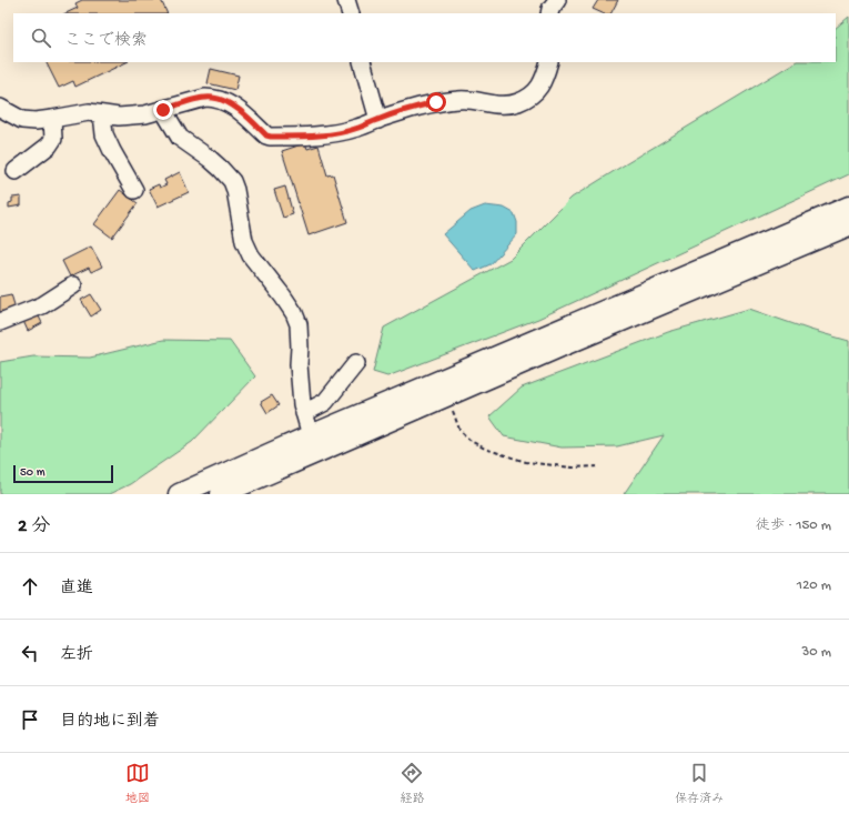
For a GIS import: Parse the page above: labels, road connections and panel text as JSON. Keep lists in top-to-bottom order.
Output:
{
  "scale_bar": "50 m",
  "page": {
    "search": "ここで検索",
    "scale": "50 m",
    "heading": ["2 分", "徒歩 · 150 m"],
    "list": [
      ["直進", "120 m"],
      ["左折", "30 m"],
      "目的地に到着"
    ],
    "nav": ["地図", "経路", "保存済み"]
  }
}
